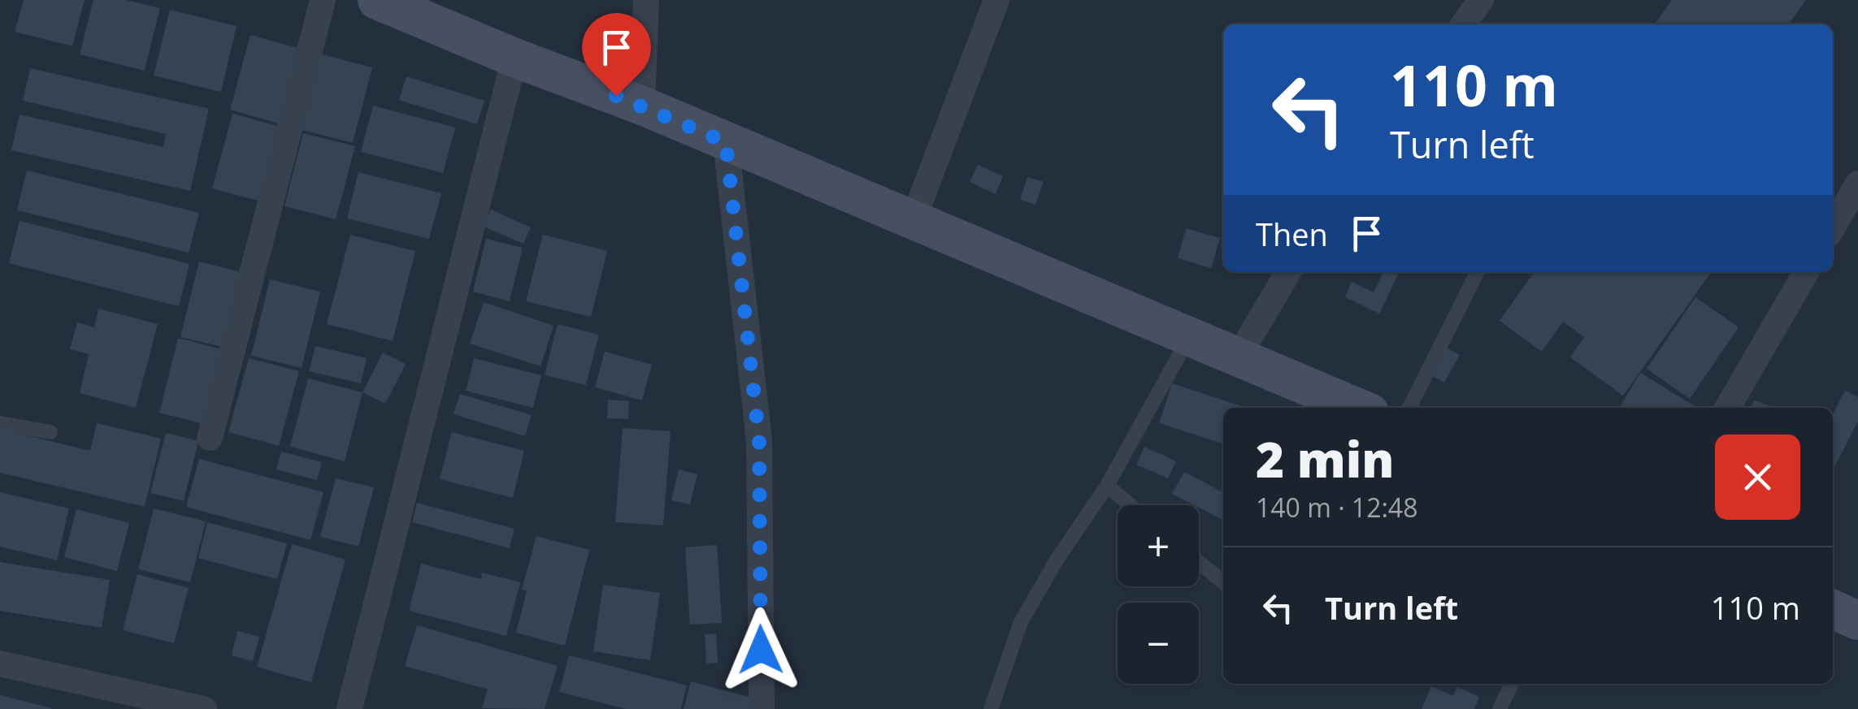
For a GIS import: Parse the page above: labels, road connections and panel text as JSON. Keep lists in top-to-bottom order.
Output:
{
  "page": {
    "turn": ["110 m", "Turn left"],
    "then": "Then",
    "heading": ["2 min", "140 m · 12:48"],
    "map_buttons": ["+", "−"],
    "list": [
      {
        "name": "Turn left",
        "value": "110 m"
      }
    ]
  }
}
